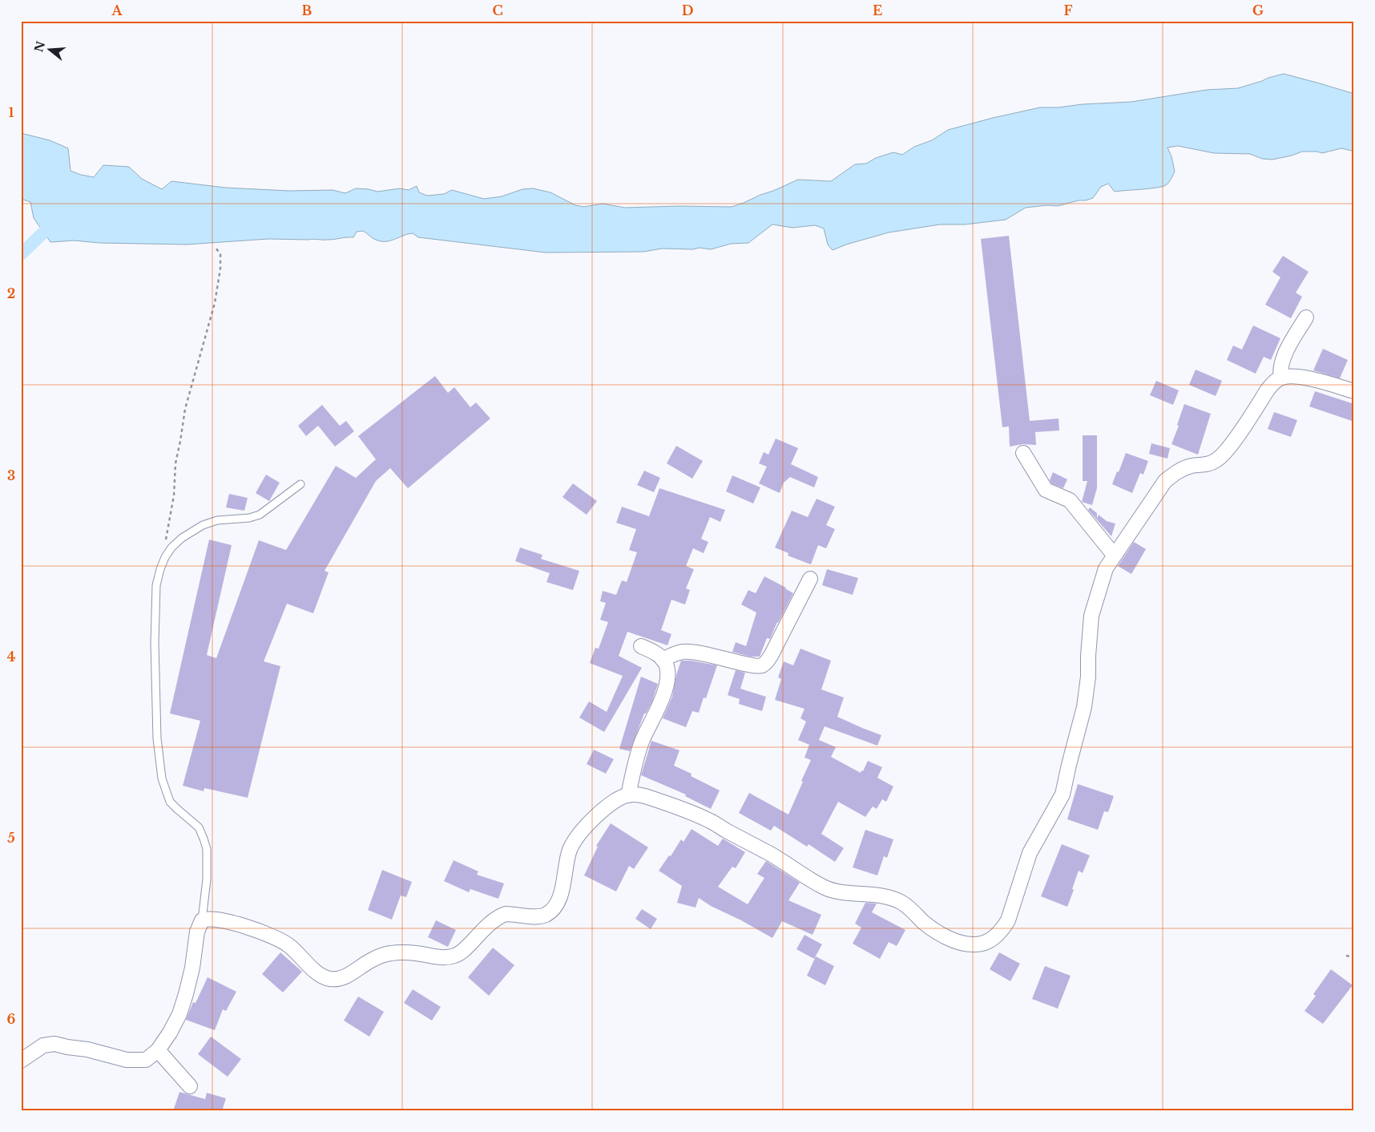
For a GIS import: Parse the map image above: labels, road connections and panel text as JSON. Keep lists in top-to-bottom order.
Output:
{
  "north": "left",
  "grid": {
    "columns": [
      "A",
      "B",
      "C",
      "D",
      "E",
      "F",
      "G"
    ],
    "rows": [
      "1",
      "2",
      "3",
      "4",
      "5",
      "6"
    ]
  }
}
